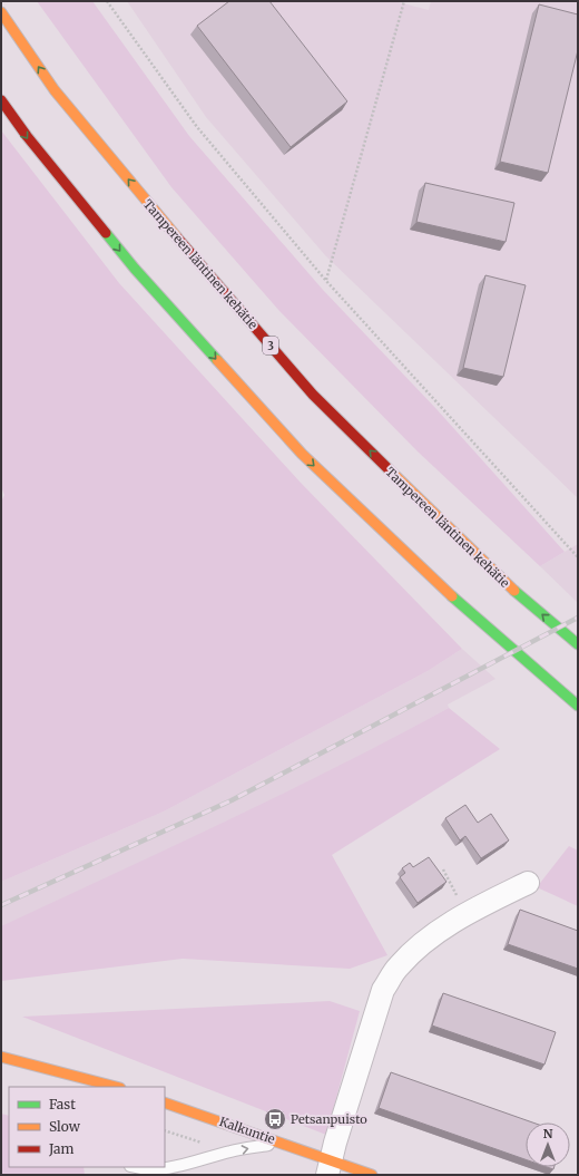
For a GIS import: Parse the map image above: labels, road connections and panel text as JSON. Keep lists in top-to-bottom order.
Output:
{
  "streets": {
    "main road": ["Tampereen läntinen kehätie", "3", "Kalkuntie"]
  },
  "places": {
    "bus stop": ["Petsanpuisto"]
  },
  "legend": ["Fast", "Slow", "Jam"],
  "north": "top"
}
